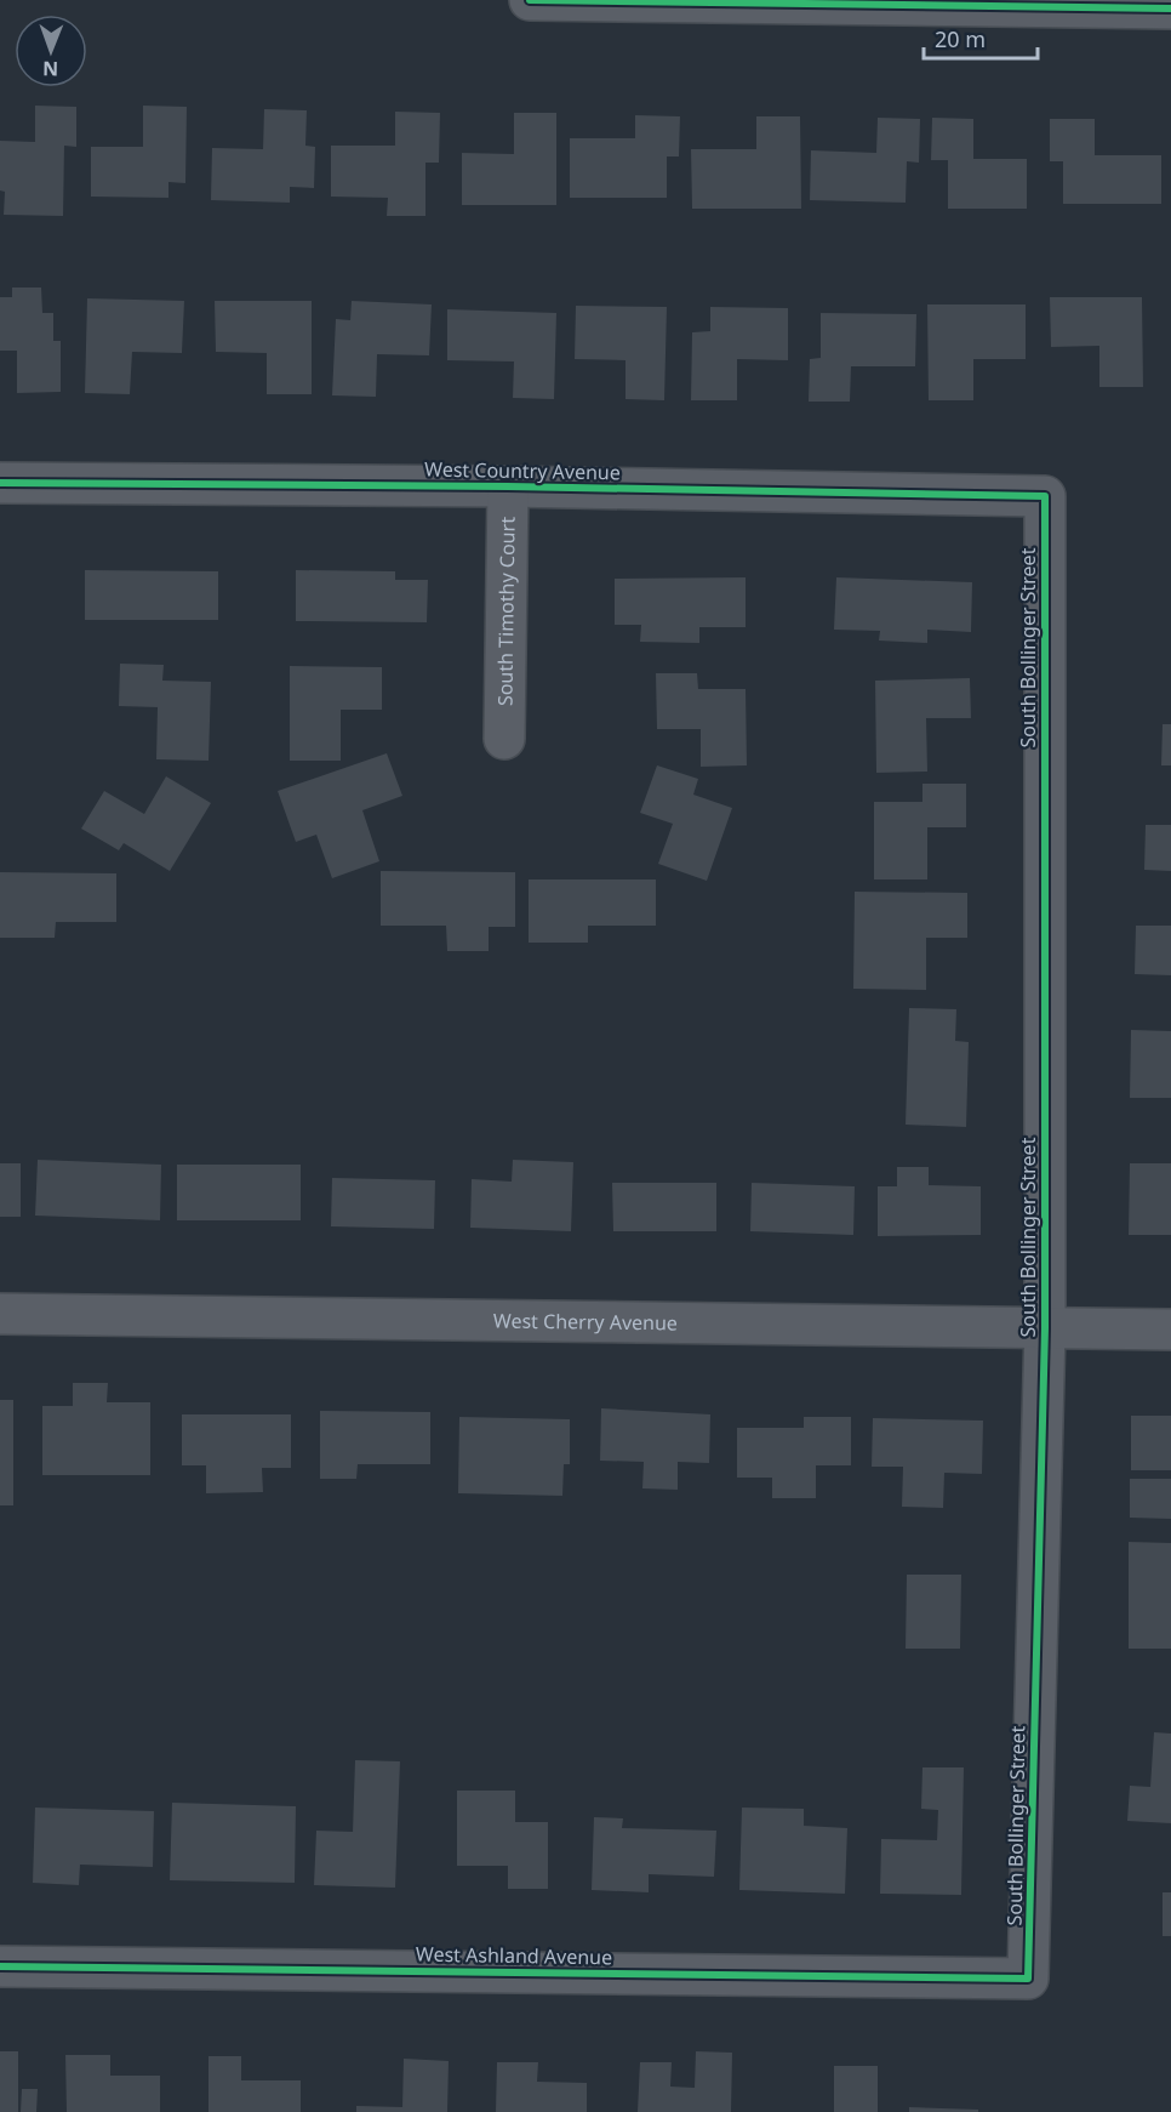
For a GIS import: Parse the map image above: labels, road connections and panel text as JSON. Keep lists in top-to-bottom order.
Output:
{
  "streets": {
    "street": [
      "West Country Avenue",
      "South Timothy Court",
      "South Bollinger Street",
      "West Cherry Avenue",
      "West Ashland Avenue"
    ]
  },
  "crossings": [
    ["West Country Avenue", "South Timothy Court"],
    ["West Country Avenue", "South Bollinger Street"],
    ["South Bollinger Street", "West Cherry Avenue"],
    ["South Bollinger Street", "West Ashland Avenue"]
  ],
  "scale_bar": "20 m",
  "north": "bottom"
}
